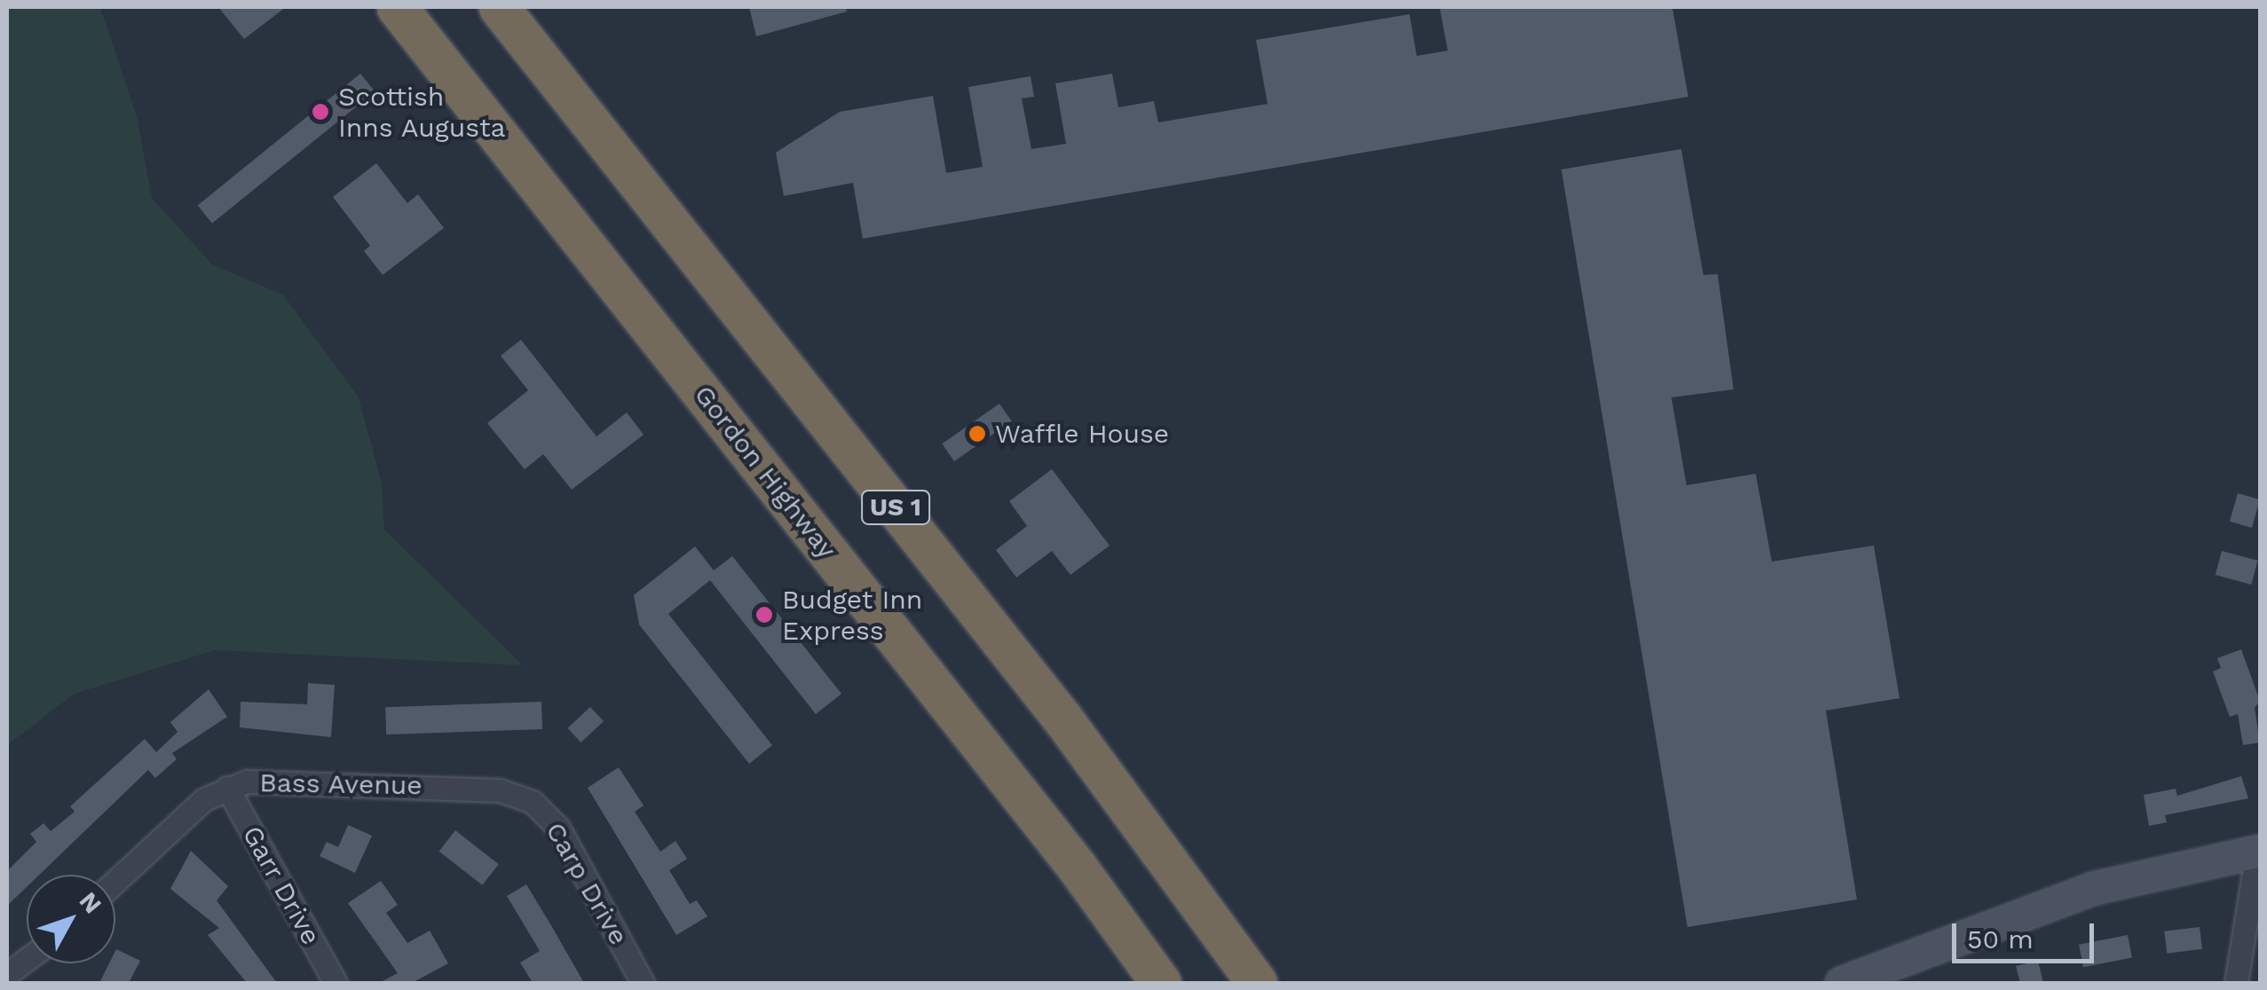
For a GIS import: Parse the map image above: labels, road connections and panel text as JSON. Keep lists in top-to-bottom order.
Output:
{
  "streets": {
    "highway": ["Gordon Highway", "US 1"],
    "street": ["Bass Avenue", "Carp Drive", "Garr Drive"]
  },
  "crossings": [
    ["Bass Avenue", "Carp Drive"],
    ["Bass Avenue", "Garr Drive"]
  ],
  "places": ["Scottish Inns Augusta", "Waffle House", "Budget Inn Express"],
  "scale_bar": "50 m",
  "north": "top right"
}
